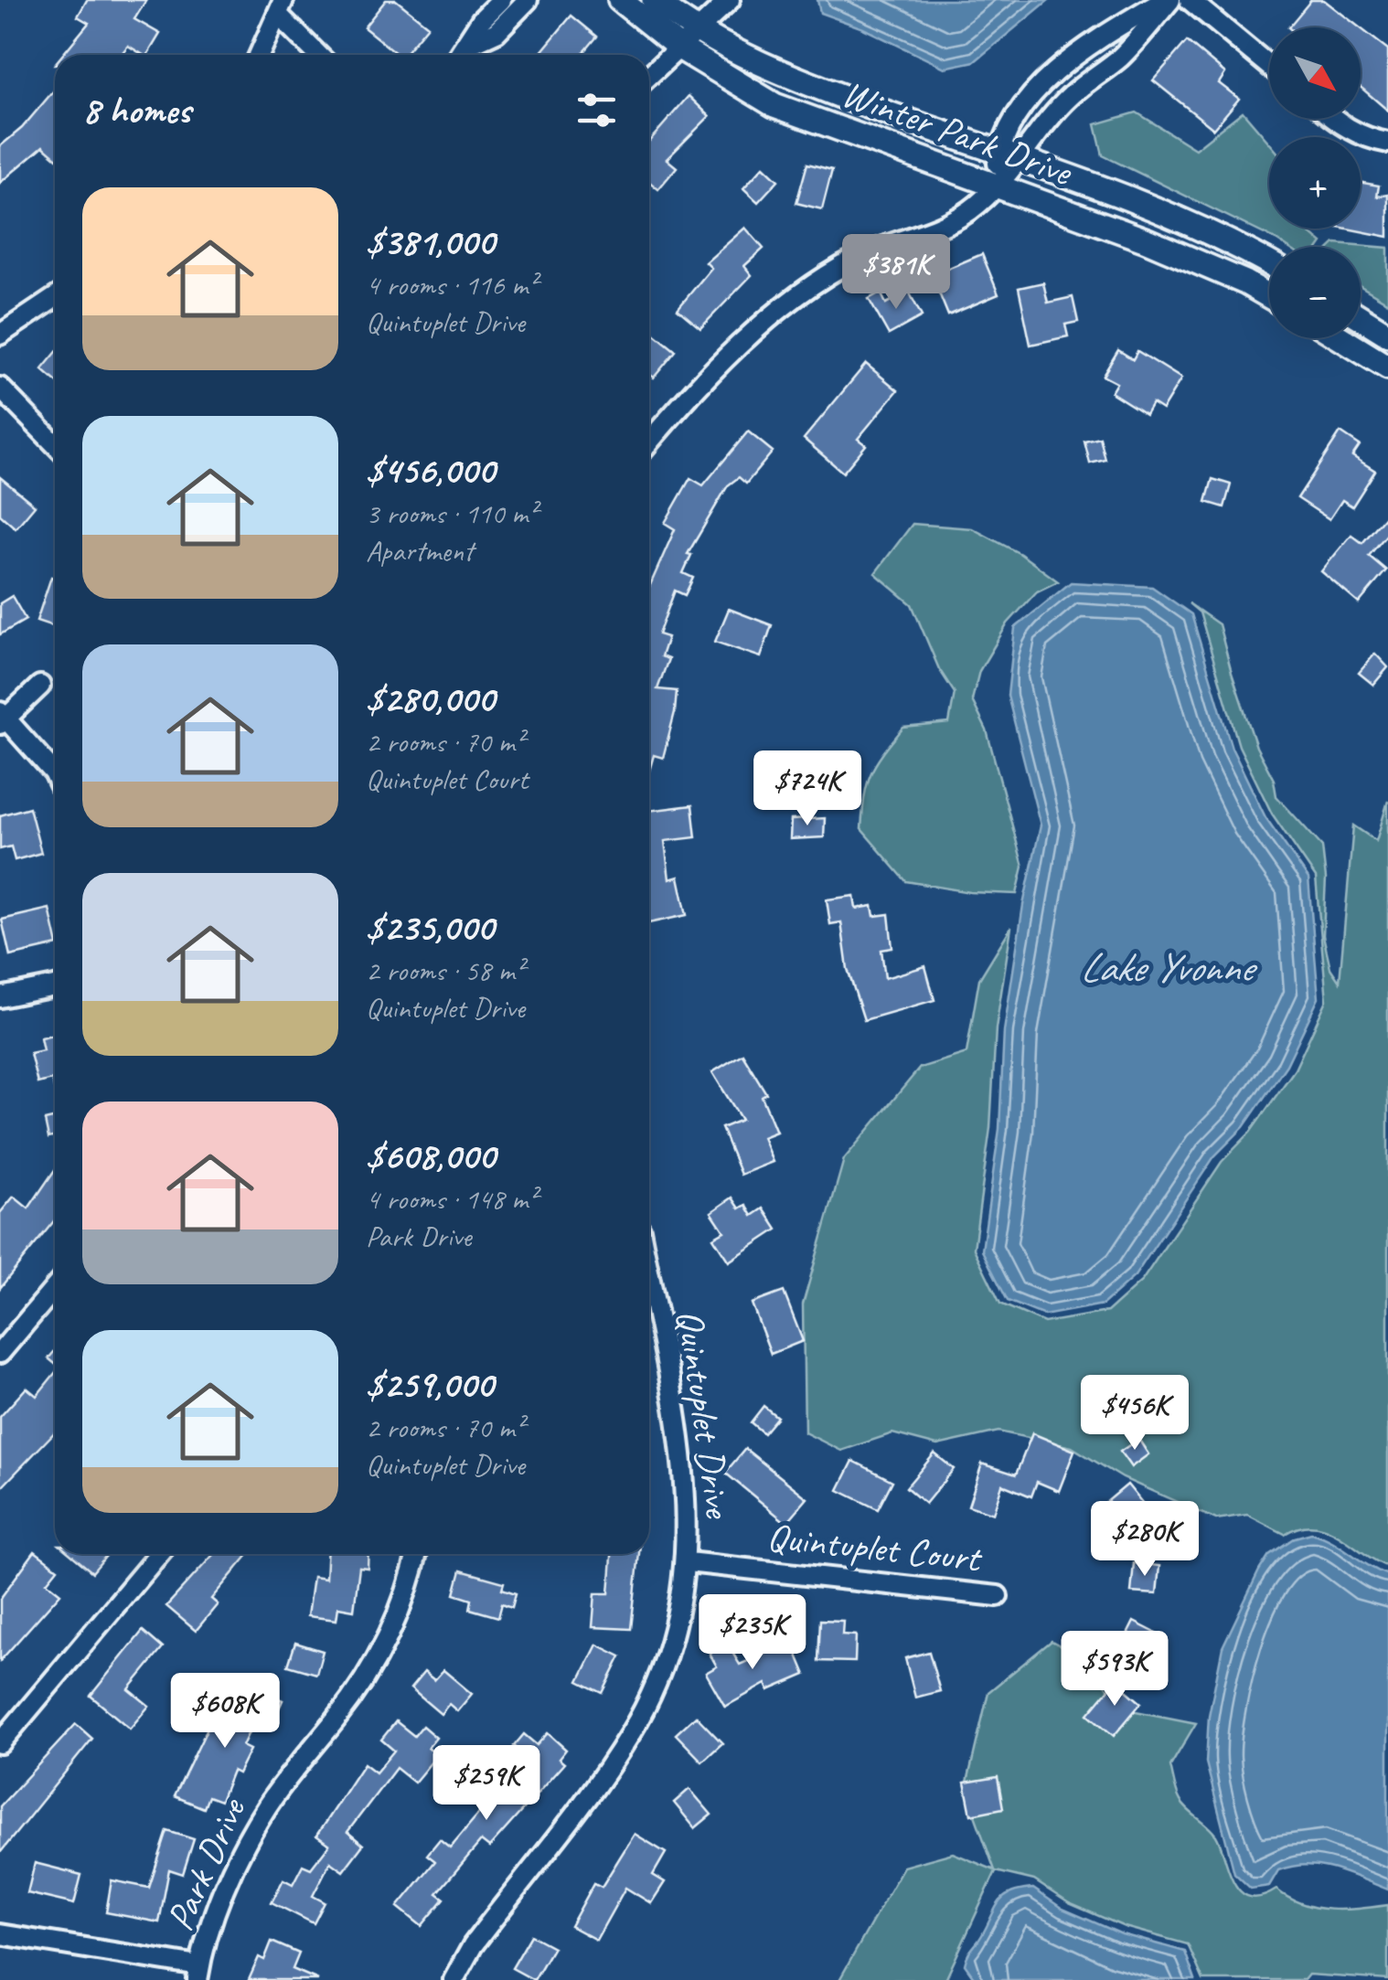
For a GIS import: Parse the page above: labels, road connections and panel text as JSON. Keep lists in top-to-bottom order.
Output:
{
  "streets": {
    "street": [
      "Winter Park Drive",
      "Quintuplet Drive",
      "Quintuplet Court",
      "Park Drive"
    ]
  },
  "crossings": [
    ["Quintuplet Drive", "Quintuplet Court"]
  ],
  "water": ["Lake Yvonne"],
  "north": "bottom right",
  "page": {
    "map_buttons": ["+", "−"],
    "heading": "8 homes",
    "list": [
      {
        "name": "$381,000",
        "note": "4 rooms · 116 m² · Quintuplet Drive"
      },
      {
        "name": "$456,000",
        "note": "3 rooms · 110 m² · Apartment"
      },
      {
        "name": "$280,000",
        "note": "2 rooms · 70 m² · Quintuplet Court"
      },
      {
        "name": "$235,000",
        "note": "2 rooms · 58 m² · Quintuplet Drive"
      },
      {
        "name": "$608,000",
        "note": "4 rooms · 148 m² · Park Drive"
      },
      {
        "name": "$259,000",
        "note": "2 rooms · 70 m² · Quintuplet Drive"
      }
    ],
    "price": [
      "$381K",
      "$724K",
      "$456K",
      "$280K",
      "$235K",
      "$593K",
      "$608K",
      "$259K"
    ]
  }
}
